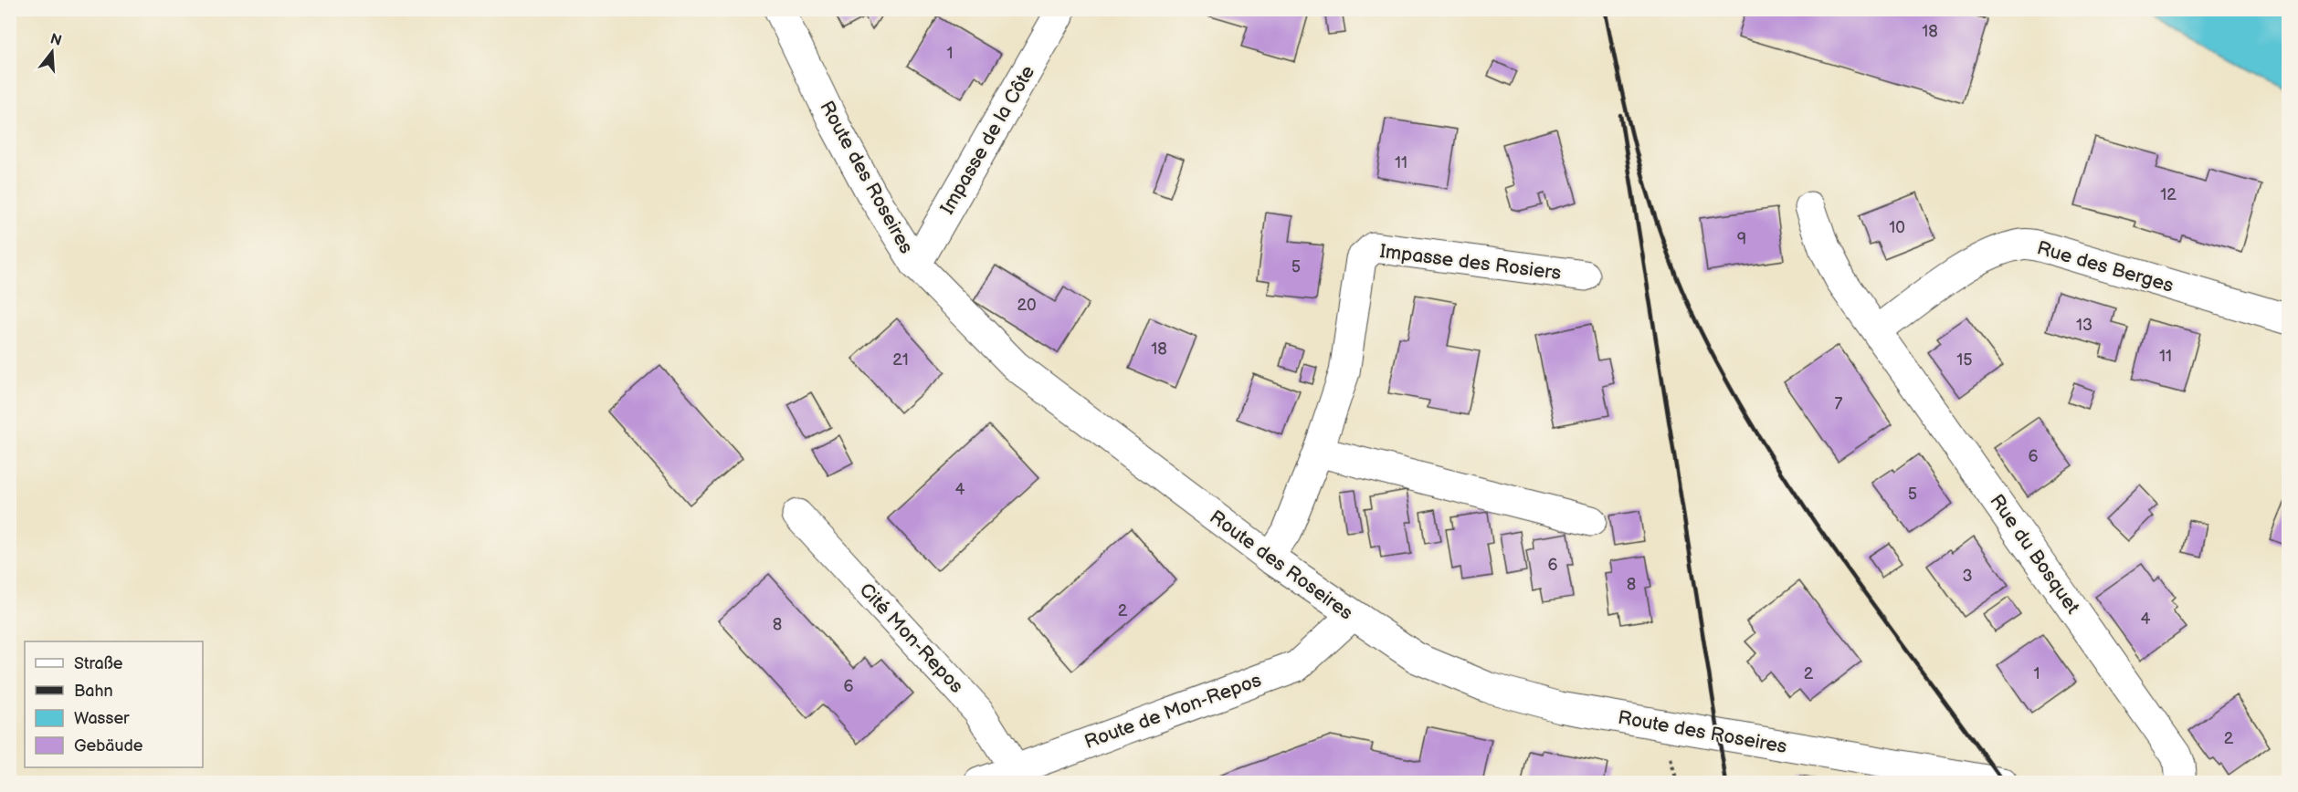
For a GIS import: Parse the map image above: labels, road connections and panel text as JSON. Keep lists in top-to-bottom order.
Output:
{
  "streets": {
    "street": [
      "Impasse de la Côte",
      "Route des Roseires",
      "Impasse des Rosiers",
      "Rue des Berges",
      "Rue du Bosquet",
      "Cité Mon-Repos",
      "Route de Mon-Repos"
    ]
  },
  "crossings": [
    ["Impasse de la Côte", "Route des Roseires"],
    ["Route des Roseires", "Impasse des Rosiers"],
    ["Route des Roseires", "Route de Mon-Repos"],
    ["Rue des Berges", "Rue du Bosquet"],
    ["Cité Mon-Repos", "Route de Mon-Repos"]
  ],
  "house_numbers": [
    "18",
    "1",
    "11",
    "12",
    "10",
    "9",
    "5",
    "20",
    "13",
    "18",
    "11",
    "21",
    "15",
    "7",
    "6",
    "4",
    "5",
    "6",
    "3",
    "8",
    "2",
    "4",
    "8",
    "2",
    "1",
    "6",
    "2"
  ],
  "legend": [
    "Straße",
    "Bahn",
    "Wasser",
    "Gebäude"
  ],
  "north": "top"
}
